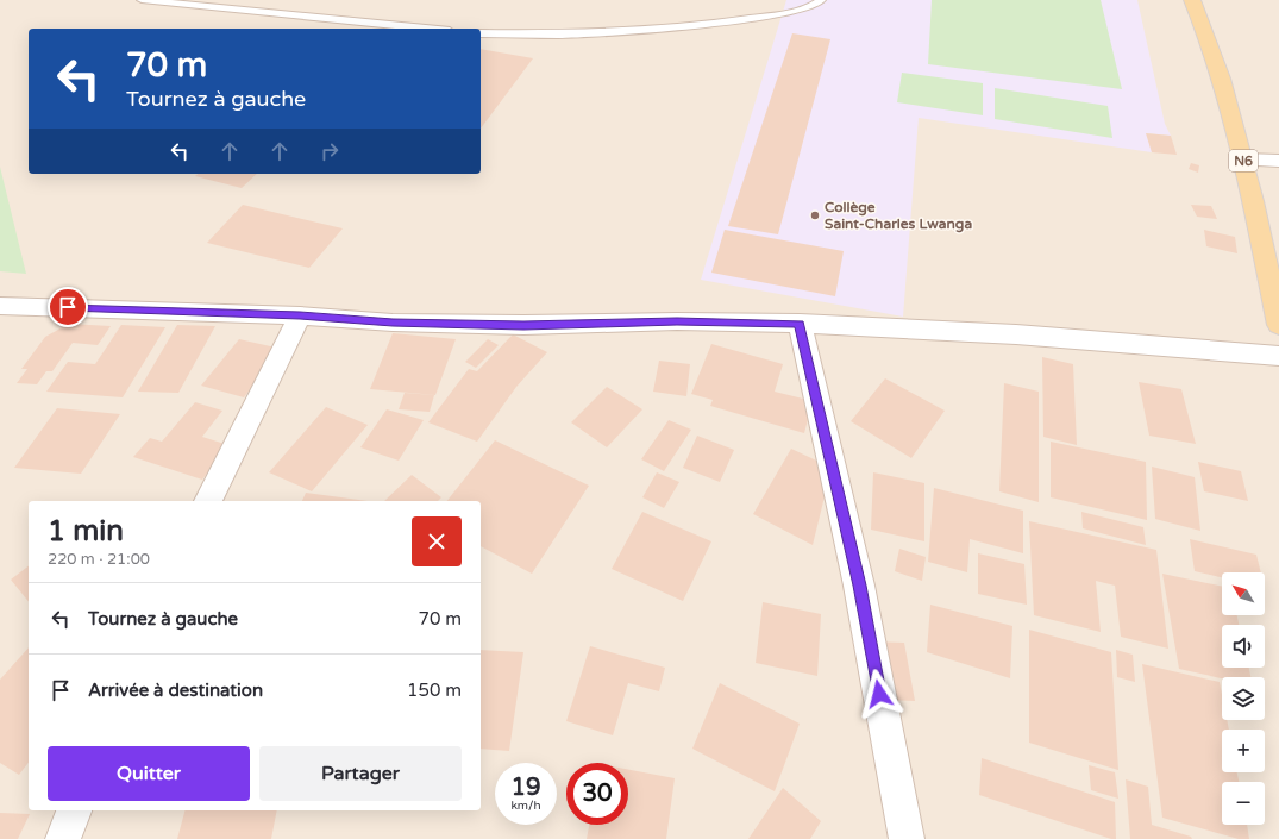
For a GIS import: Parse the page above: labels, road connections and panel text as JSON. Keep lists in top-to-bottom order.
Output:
{
  "streets": {
    "main road": ["N6"]
  },
  "places": ["Collège Saint-Charles Lwanga"],
  "north": "top left",
  "page": {
    "turn": ["70 m", "Tournez à gauche"],
    "heading": ["1 min", "220 m · 21:00"],
    "map_buttons": ["+", "−"],
    "list": [
      {
        "name": "Tournez à gauche",
        "value": "70 m"
      },
      {
        "name": "Arrivée à destination",
        "value": "150 m"
      }
    ],
    "buttons": ["Quitter", "Partager"],
    "speed": "19 km/h",
    "limit": "30"
  }
}
